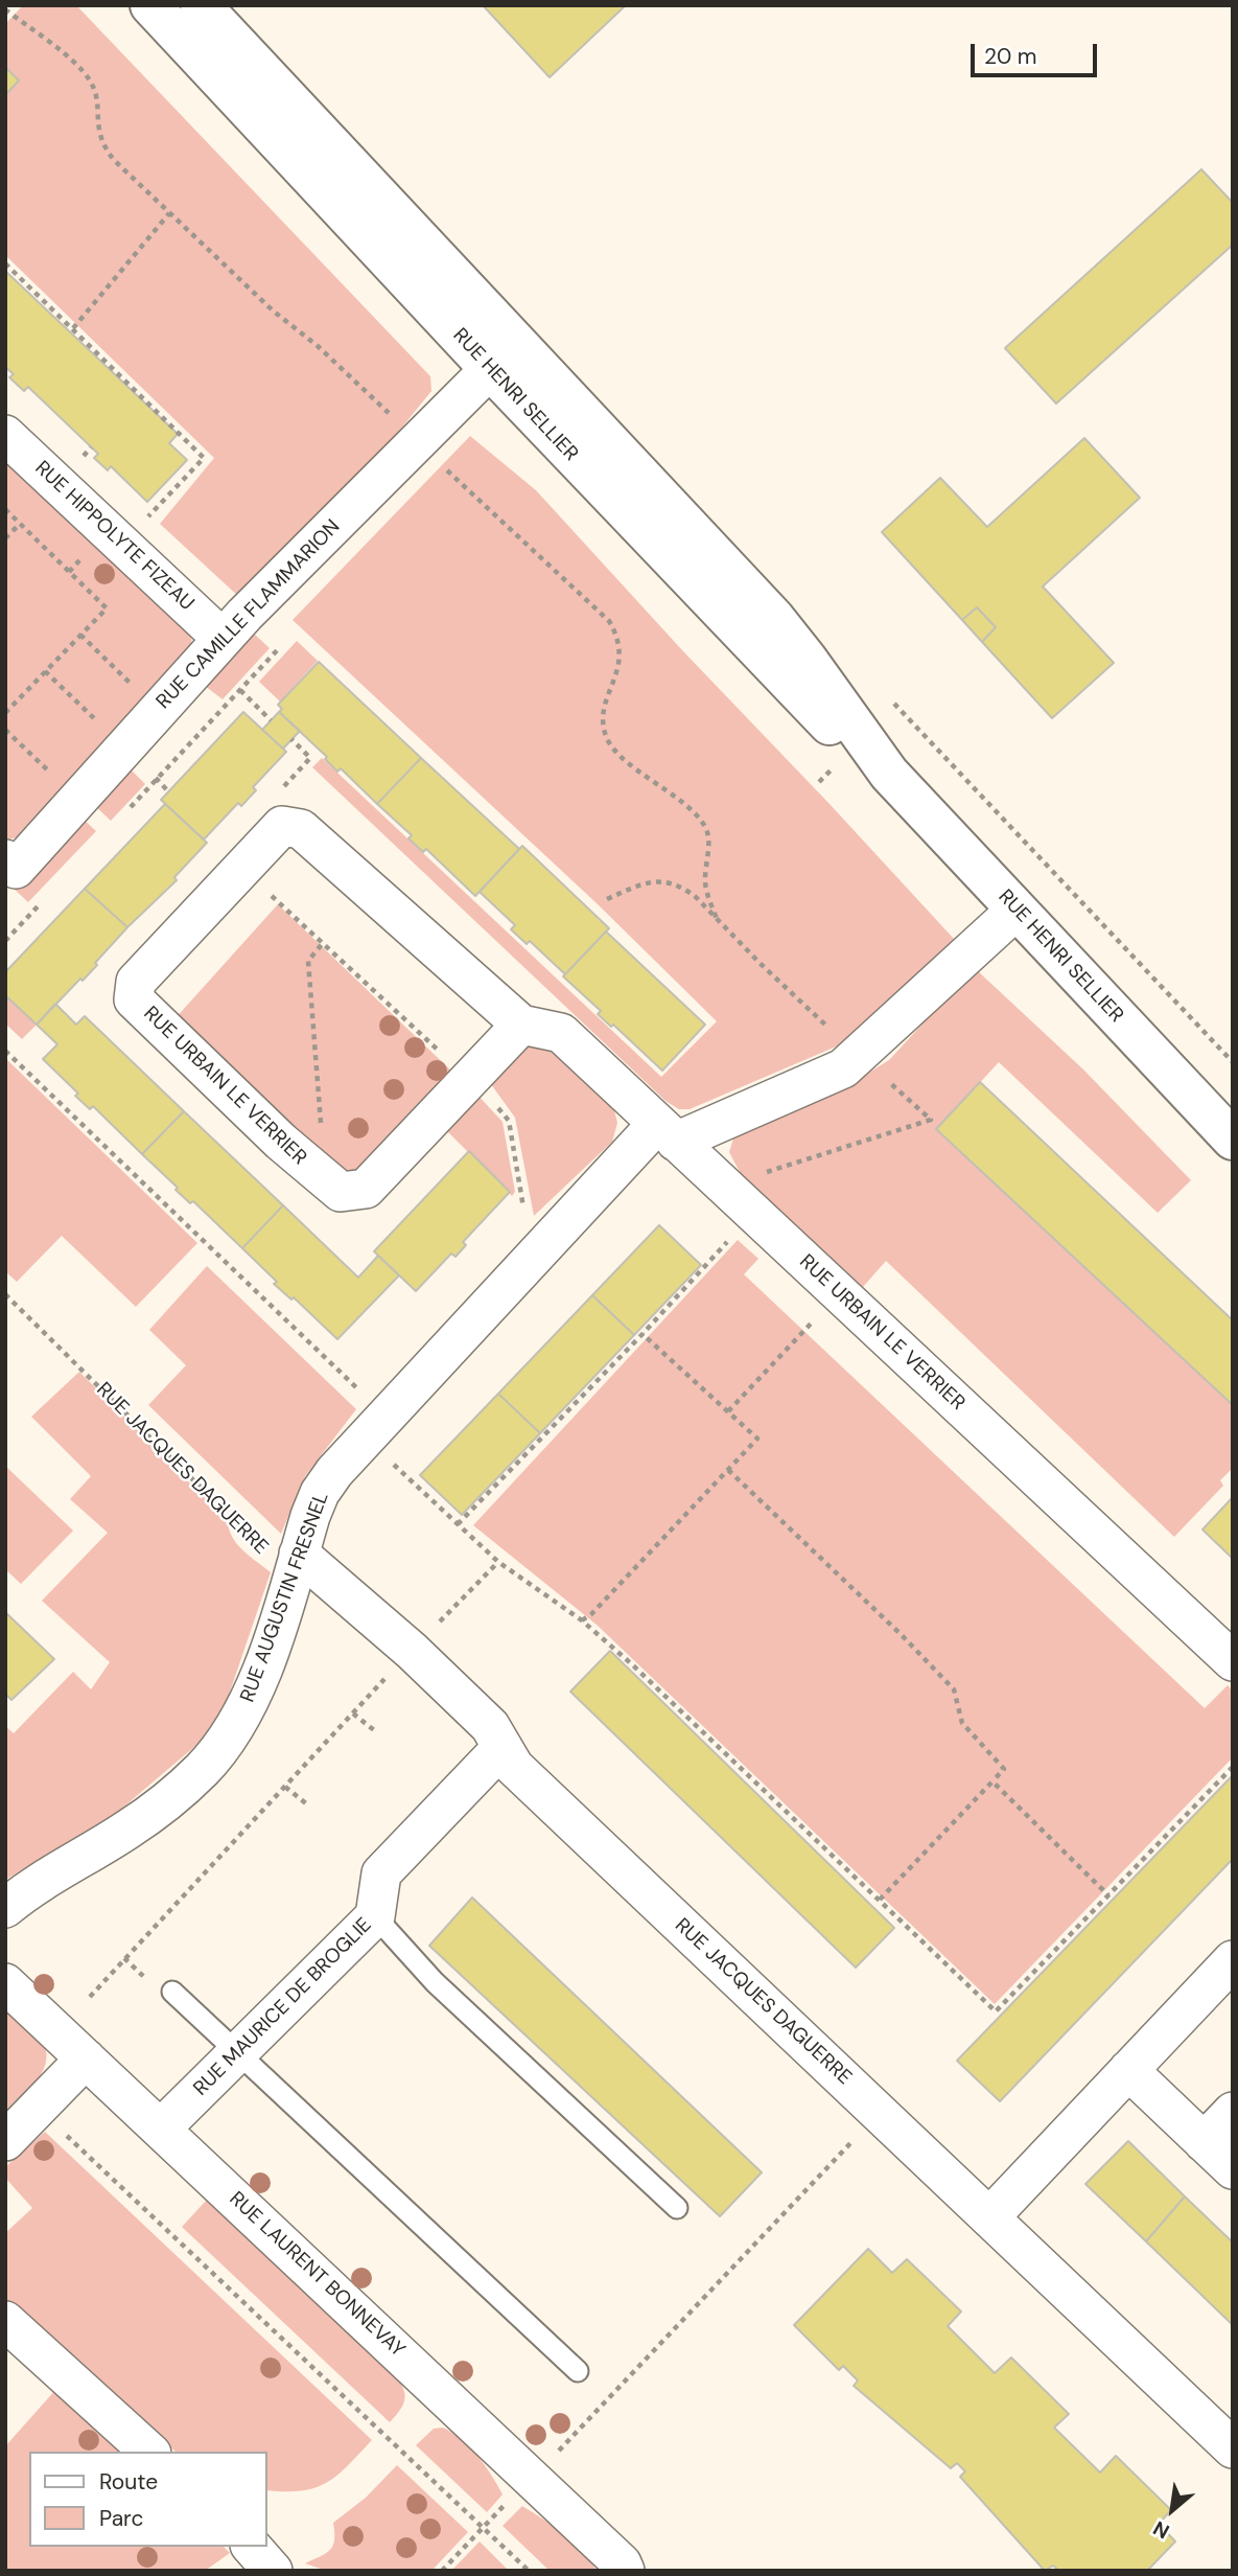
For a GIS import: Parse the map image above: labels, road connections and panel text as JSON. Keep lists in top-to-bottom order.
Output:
{
  "streets": {
    "main road": ["RUE HENRI SELLIER"],
    "street": [
      "RUE HIPPOLYTE FIZEAU",
      "RUE CAMILLE FLAMMARION",
      "RUE URBAIN LE VERRIER",
      "RUE JACQUES DAGUERRE",
      "RUE AUGUSTIN FRESNEL",
      "RUE MAURICE DE BROGLIE",
      "RUE LAURENT BONNEVAY"
    ]
  },
  "crossings": [
    ["RUE HENRI SELLIER", "RUE CAMILLE FLAMMARION"],
    ["RUE HENRI SELLIER", "RUE AUGUSTIN FRESNEL"],
    ["RUE HIPPOLYTE FIZEAU", "RUE CAMILLE FLAMMARION"],
    ["RUE URBAIN LE VERRIER", "RUE AUGUSTIN FRESNEL"],
    ["RUE JACQUES DAGUERRE", "RUE AUGUSTIN FRESNEL"],
    ["RUE JACQUES DAGUERRE", "RUE MAURICE DE BROGLIE"],
    ["RUE MAURICE DE BROGLIE", "RUE LAURENT BONNEVAY"]
  ],
  "legend": ["Route", "Parc"],
  "scale_bar": "20 m",
  "north": "bottom left"
}
